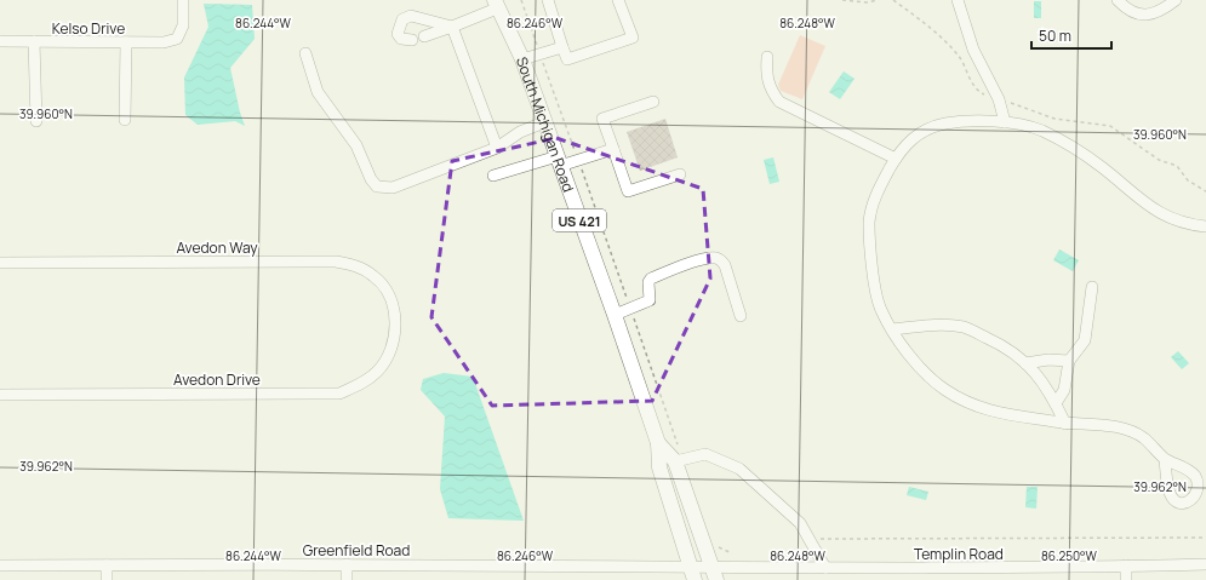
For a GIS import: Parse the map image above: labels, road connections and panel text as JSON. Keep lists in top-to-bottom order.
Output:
{
  "streets": {
    "main road": ["South Michigan Road", "US 421"],
    "street": [
      "Kelso Drive",
      "Avedon Way",
      "Avedon Drive",
      "Greenfield Road",
      "Templin Road"
    ]
  },
  "crossings": [
    ["South Michigan Road", "Greenfield Road"],
    ["South Michigan Road", "Templin Road"],
    ["Avedon Way", "Avedon Drive"],
    ["Greenfield Road", "Templin Road"]
  ],
  "scale_bar": "50 m",
  "coordinates": [
    "86.244°W",
    "86.246°W",
    "86.248°W",
    "39.960°N",
    "39.962°N",
    "86.250°W"
  ]
}
